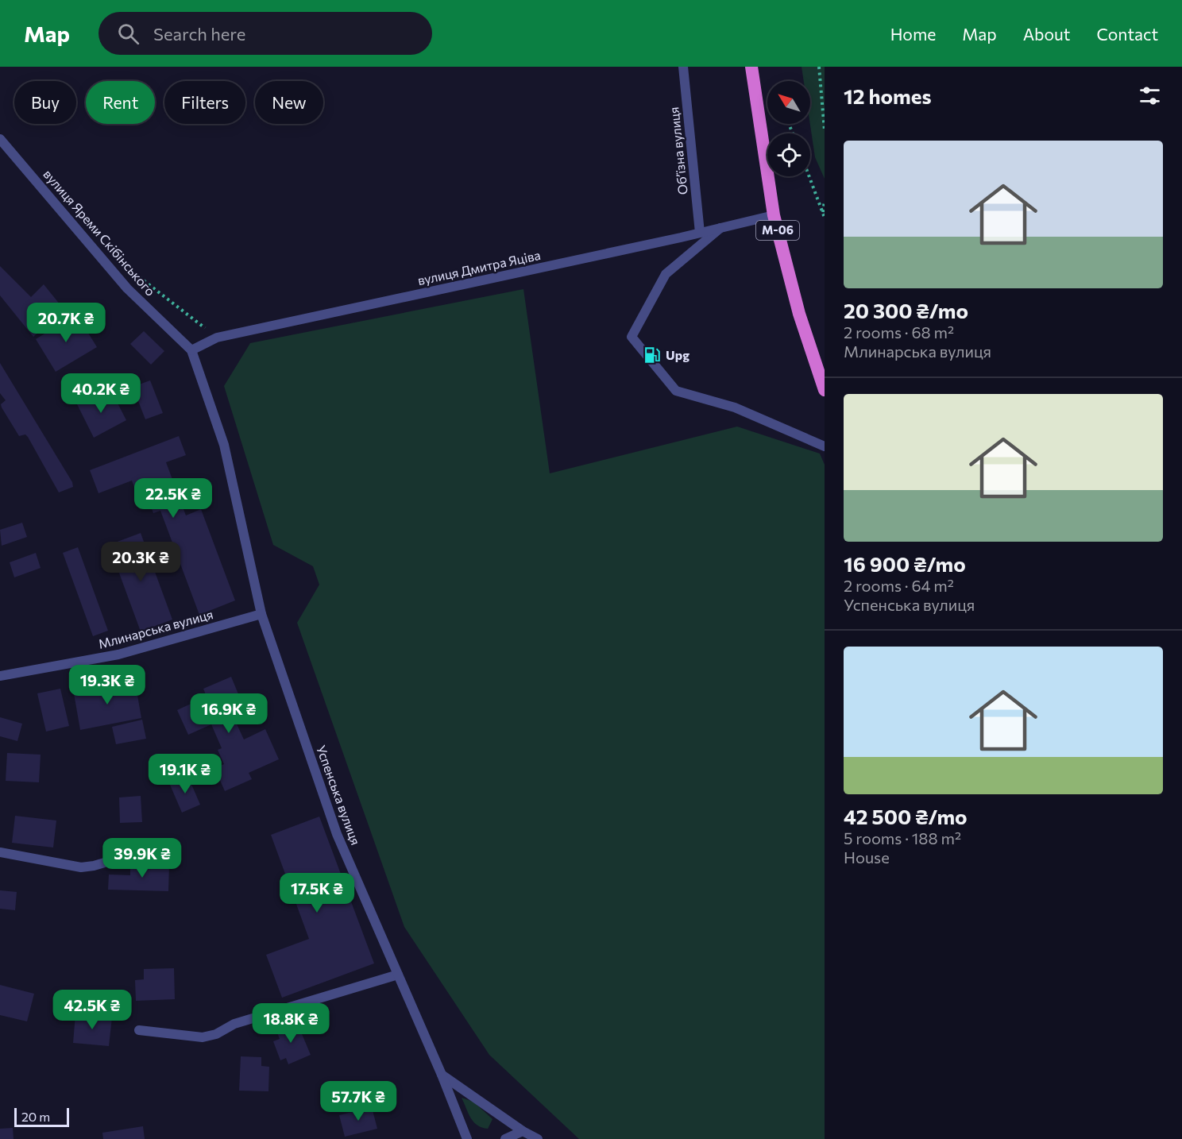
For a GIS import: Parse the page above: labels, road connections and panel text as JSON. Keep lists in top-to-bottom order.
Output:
{
  "streets": {
    "highway": ["М-06"],
    "street": [
      "Обʼїзна вулиця",
      "вулиця Яреми Скібінського",
      "вулиця Дмитра Яціва",
      "Млинарська вулиця",
      "Успенська вулиця"
    ]
  },
  "crossings": [
    ["Обʼїзна вулиця", "вулиця Дмитра Яціва"],
    ["М-06", "вулиця Дмитра Яціва"],
    ["вулиця Яреми Скібінського", "вулиця Дмитра Яціва"],
    ["вулиця Яреми Скібінського", "Млинарська вулиця"],
    ["вулиця Яреми Скібінського", "Успенська вулиця"],
    ["Млинарська вулиця", "Успенська вулиця"]
  ],
  "places": {
    "fuel station": ["Upg"]
  },
  "scale_bar": "20 m",
  "north": "top left",
  "page": {
    "header": "Map",
    "search": "Search here",
    "nav": [
      "Home",
      "Map",
      "About",
      "Contact"
    ],
    "heading": "12 homes",
    "chip": [
      "Buy",
      "Rent",
      "Filters",
      "New"
    ],
    "list": [
      {
        "name": "20 300 ₴/mo",
        "note": "2 rooms · 68 m² · Млинарська вулиця"
      },
      {
        "name": "16 900 ₴/mo",
        "note": "2 rooms · 64 m² · Успенська вулиця"
      },
      {
        "name": "42 500 ₴/mo",
        "note": "5 rooms · 188 m² · House"
      }
    ],
    "price": [
      "20.7K ₴",
      "40.2K ₴",
      "22.5K ₴",
      "20.3K ₴",
      "19.3K ₴",
      "16.9K ₴",
      "19.1K ₴",
      "39.9K ₴",
      "17.5K ₴",
      "42.5K ₴",
      "18.8K ₴",
      "57.7K ₴"
    ],
    "scale": "20 m"
  }
}
